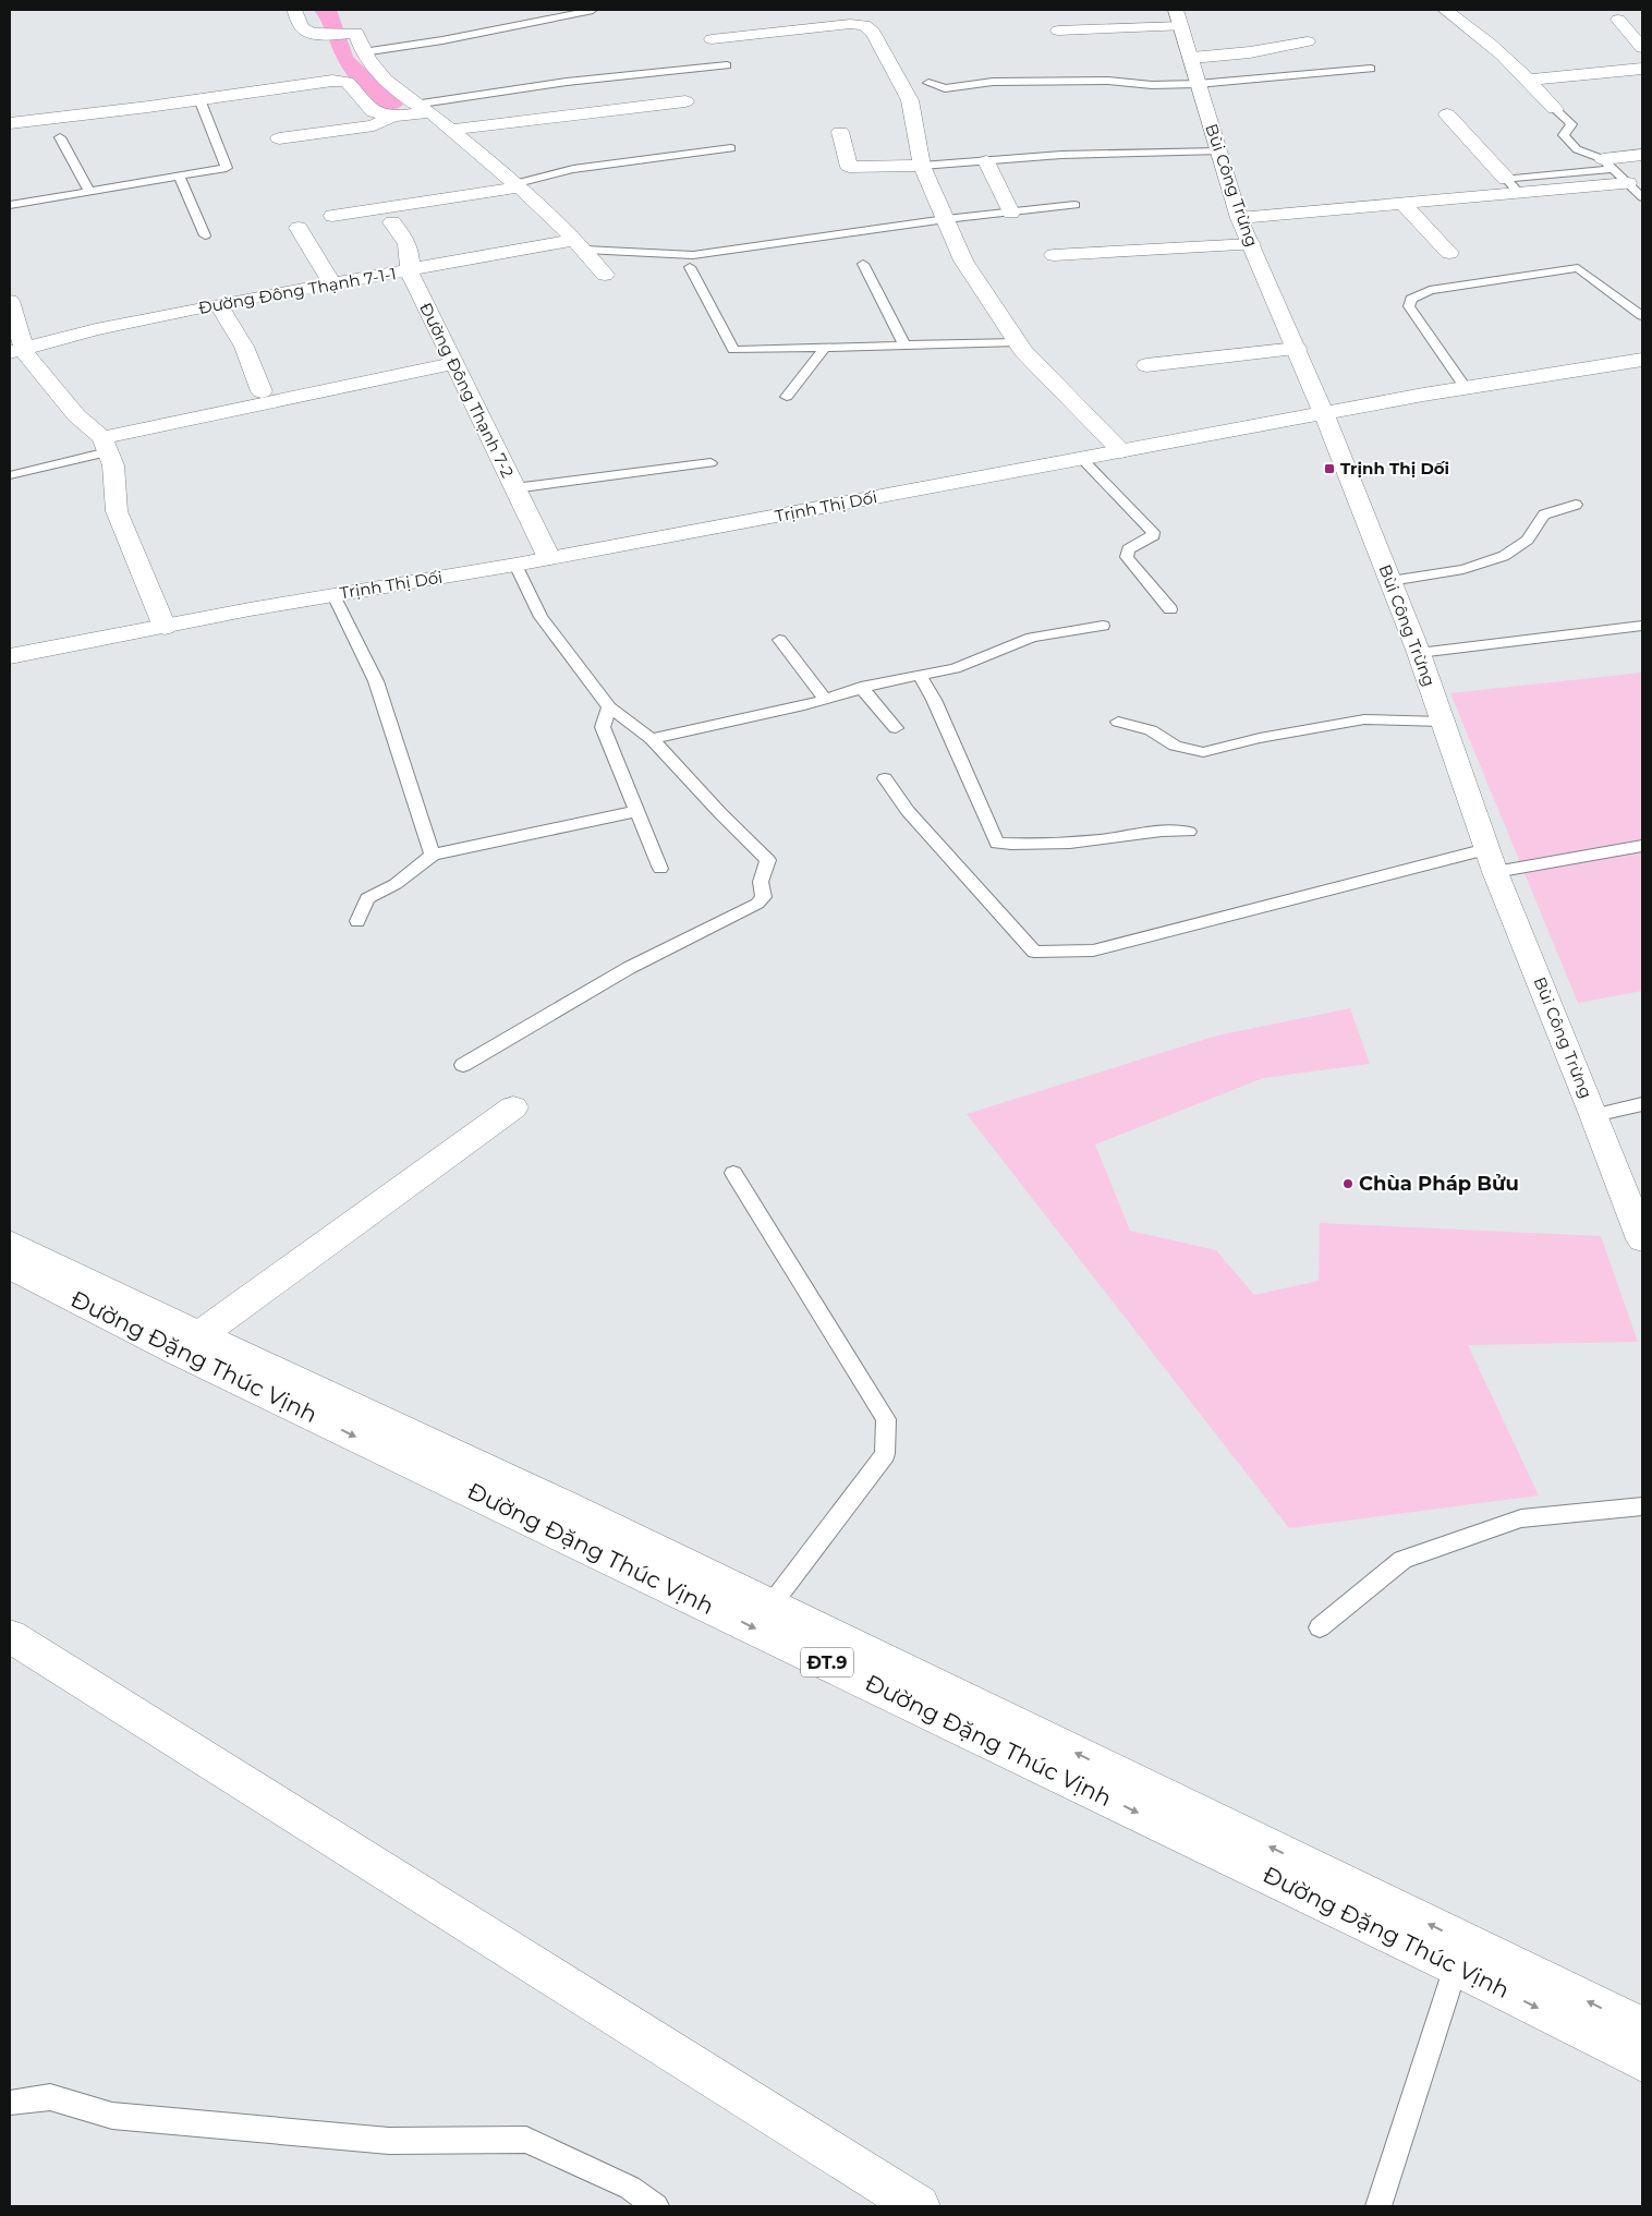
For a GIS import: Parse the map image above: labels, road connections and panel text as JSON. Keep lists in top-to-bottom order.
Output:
{
  "streets": {
    "street": [
      "Bùi Công Trừng",
      "Đường Đông Thạnh 7-1-1",
      "Đường Đông Thạnh 7-2",
      "Trịnh Thị Dối",
      "Đường Đặng Thúc Vịnh",
      "ĐT.9"
    ]
  },
  "crossings": [
    ["Bùi Công Trừng", "Trịnh Thị Dối"],
    ["Đường Đông Thạnh 7-1-1", "Đường Đông Thạnh 7-2"],
    ["Đường Đông Thạnh 7-2", "Trịnh Thị Dối"]
  ],
  "places": {
    "transit": ["Trịnh Thị Dối"],
    "other": ["Chùa Pháp Bửu"]
  }
}
